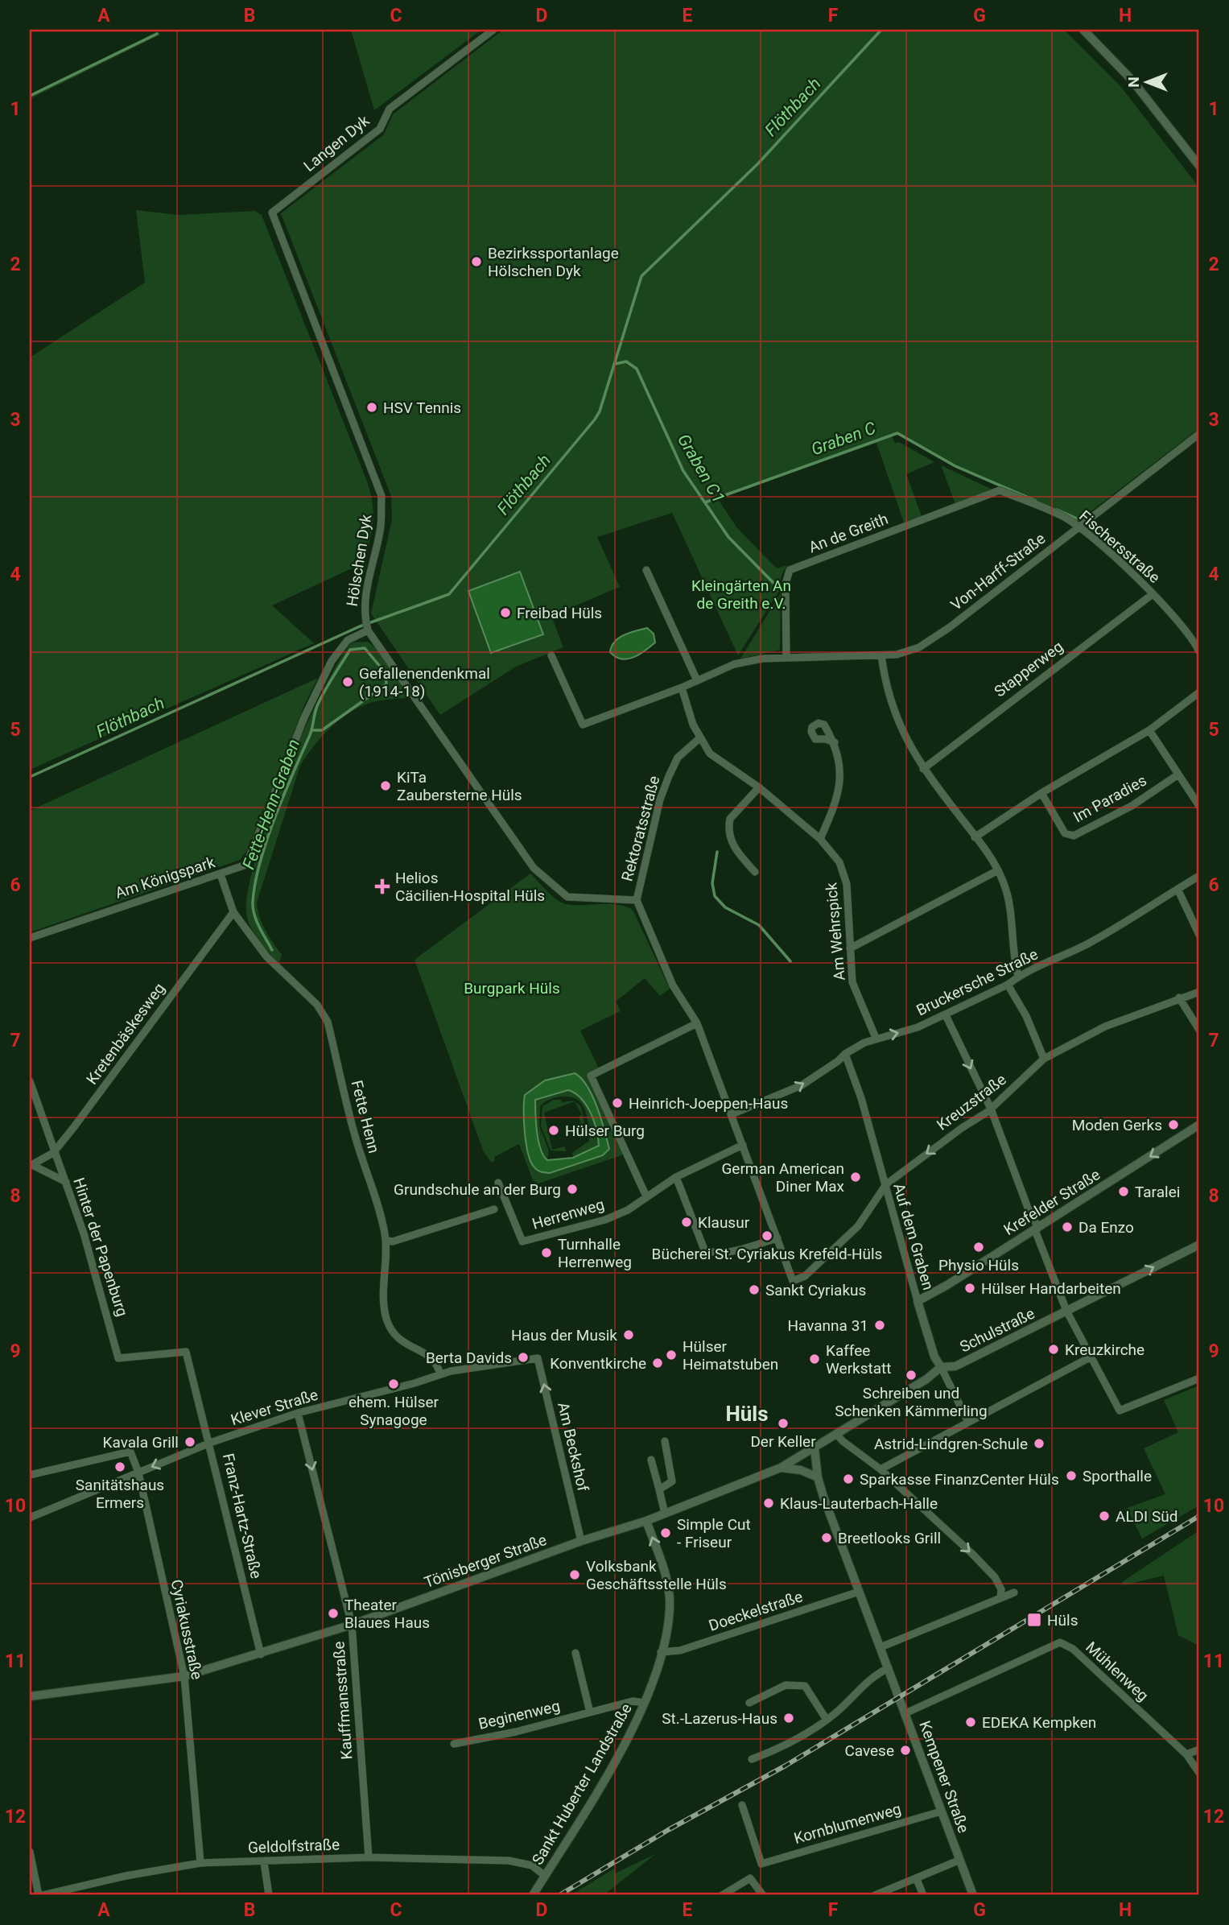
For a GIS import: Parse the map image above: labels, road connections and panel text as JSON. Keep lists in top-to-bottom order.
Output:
{
  "streets": {
    "street": [
      "Langen Dyk",
      "An de Greith",
      "Fischersstraße",
      "Hölschen Dyk",
      "Von-Harff-Straße",
      "Stapperweg",
      "Im Paradies",
      "Rektoratsstraße",
      "Am Königspark",
      "Am Wehrspick",
      "Bruckersche Straße",
      "Kretenbäskesweg",
      "Kreuzstraße",
      "Fette Henn",
      "Krefelder Straße",
      "Herrenweg",
      "Auf dem Graben",
      "Hinter der Papenburg",
      "Schulstraße",
      "Klever Straße",
      "Am Beckshof",
      "Franz-Hartz-Straße",
      "Tönisberger Straße",
      "Doeckelstraße",
      "Cyriakusstraße",
      "Mühlenweg",
      "Kauffmansstraße",
      "Beginenweg",
      "Kempener Straße",
      "Sankt Huberter Landstraße",
      "Kornblumenweg",
      "Geldolfstraße"
    ]
  },
  "crossings": [
    ["Langen Dyk", "Hölschen Dyk"],
    ["An de Greith", "Fischersstraße"],
    ["An de Greith", "Von-Harff-Straße"],
    ["Fischersstraße", "Von-Harff-Straße"],
    ["Fischersstraße", "Stapperweg"],
    ["Hölschen Dyk", "Rektoratsstraße"],
    ["Hölschen Dyk", "Am Königspark"],
    ["Von-Harff-Straße", "Am Wehrspick"],
    ["Rektoratsstraße", "Am Wehrspick"],
    ["Rektoratsstraße", "Bruckersche Straße"],
    ["Rektoratsstraße", "Kreuzstraße"],
    ["Rektoratsstraße", "Herrenweg"],
    ["Am Königspark", "Fette Henn"],
    ["Am Wehrspick", "Bruckersche Straße"],
    ["Bruckersche Straße", "Auf dem Graben"],
    ["Kretenbäskesweg", "Fette Henn"],
    ["Kretenbäskesweg", "Hinter der Papenburg"],
    ["Kreuzstraße", "Auf dem Graben"],
    ["Fette Henn", "Klever Straße"],
    ["Krefelder Straße", "Auf dem Graben"],
    ["Auf dem Graben", "Schulstraße"],
    ["Hinter der Papenburg", "Franz-Hartz-Straße"],
    ["Schulstraße", "Tönisberger Straße"],
    ["Schulstraße", "Kempener Straße"],
    ["Klever Straße", "Am Beckshof"],
    ["Klever Straße", "Franz-Hartz-Straße"],
    ["Klever Straße", "Cyriakusstraße"],
    ["Klever Straße", "Kauffmansstraße"],
    ["Am Beckshof", "Tönisberger Straße"],
    ["Franz-Hartz-Straße", "Tönisberger Straße"],
    ["Tönisberger Straße", "Cyriakusstraße"],
    ["Tönisberger Straße", "Kauffmansstraße"],
    ["Tönisberger Straße", "Kempener Straße"],
    ["Tönisberger Straße", "Sankt Huberter Landstraße"],
    ["Doeckelstraße", "Kempener Straße"],
    ["Doeckelstraße", "Sankt Huberter Landstraße"],
    ["Cyriakusstraße", "Geldolfstraße"],
    ["Mühlenweg", "Kempener Straße"],
    ["Kauffmansstraße", "Geldolfstraße"],
    ["Beginenweg", "Sankt Huberter Landstraße"],
    ["Kempener Straße", "Kornblumenweg"],
    ["Sankt Huberter Landstraße", "Geldolfstraße"]
  ],
  "one_way": [
    "Bruckersche Straße",
    "Krefelder Straße",
    "Am Beckshof",
    "Kauffmansstraße"
  ],
  "districts": ["Hüls"],
  "water": [
    "Flöthbach",
    "Graben C",
    "Graben C1",
    "Fette-Henn-Graben"
  ],
  "parks": ["Kleingärten An de Greith e.V.", "Burgpark Hüls"],
  "places": {
    "other": [
      "Bezirkssportanlage Hölschen Dyk",
      "HSV Tennis",
      "Freibad Hüls",
      "Gefallenendenkmal (1914-18)",
      "KiTa Zaubersterne Hüls",
      "Heinrich-Joeppen-Haus",
      "Moden Gerks",
      "Hülser Burg",
      "German American Diner Max",
      "Grundschule an der Burg",
      "Taralei",
      "Klausur",
      "Da Enzo",
      "Bücherei St. Cyriakus Krefeld-Hüls",
      "Physio Hüls",
      "Turnhalle Herrenweg",
      "Hülser Handarbeiten",
      "Sankt Cyriakus",
      "Havanna 31",
      "Haus der Musik",
      "Kreuzkirche",
      "Hülser Heimatstuben",
      "Berta Davids",
      "Kaffee Werkstatt",
      "Konventkirche",
      "Schreiben und Schenken Kämmerling",
      "ehem. Hülser Synagoge",
      "Der Keller",
      "Kavala Grill",
      "Astrid-Lindgren-Schule",
      "Sanitätshaus Ermers",
      "Sporthalle",
      "Sparkasse FinanzCenter Hüls",
      "Klaus-Lauterbach-Halle",
      "ALDI Süd",
      "Simple Cut - Friseur",
      "Breetlooks Grill",
      "Volksbank Geschäftsstelle Hüls",
      "Theater Blaues Haus",
      "St.-Lazerus-Haus",
      "EDEKA Kempken",
      "Cavese"
    ],
    "health": ["Helios Cäcilien-Hospital Hüls"],
    "transit": ["Hüls"]
  },
  "north": "left",
  "grid": {
    "columns": [
      "A",
      "B",
      "C",
      "D",
      "E",
      "F",
      "G",
      "H"
    ],
    "rows": [
      "1",
      "2",
      "3",
      "4",
      "5",
      "6",
      "7",
      "8",
      "9",
      "10",
      "11",
      "12"
    ]
  }
}
